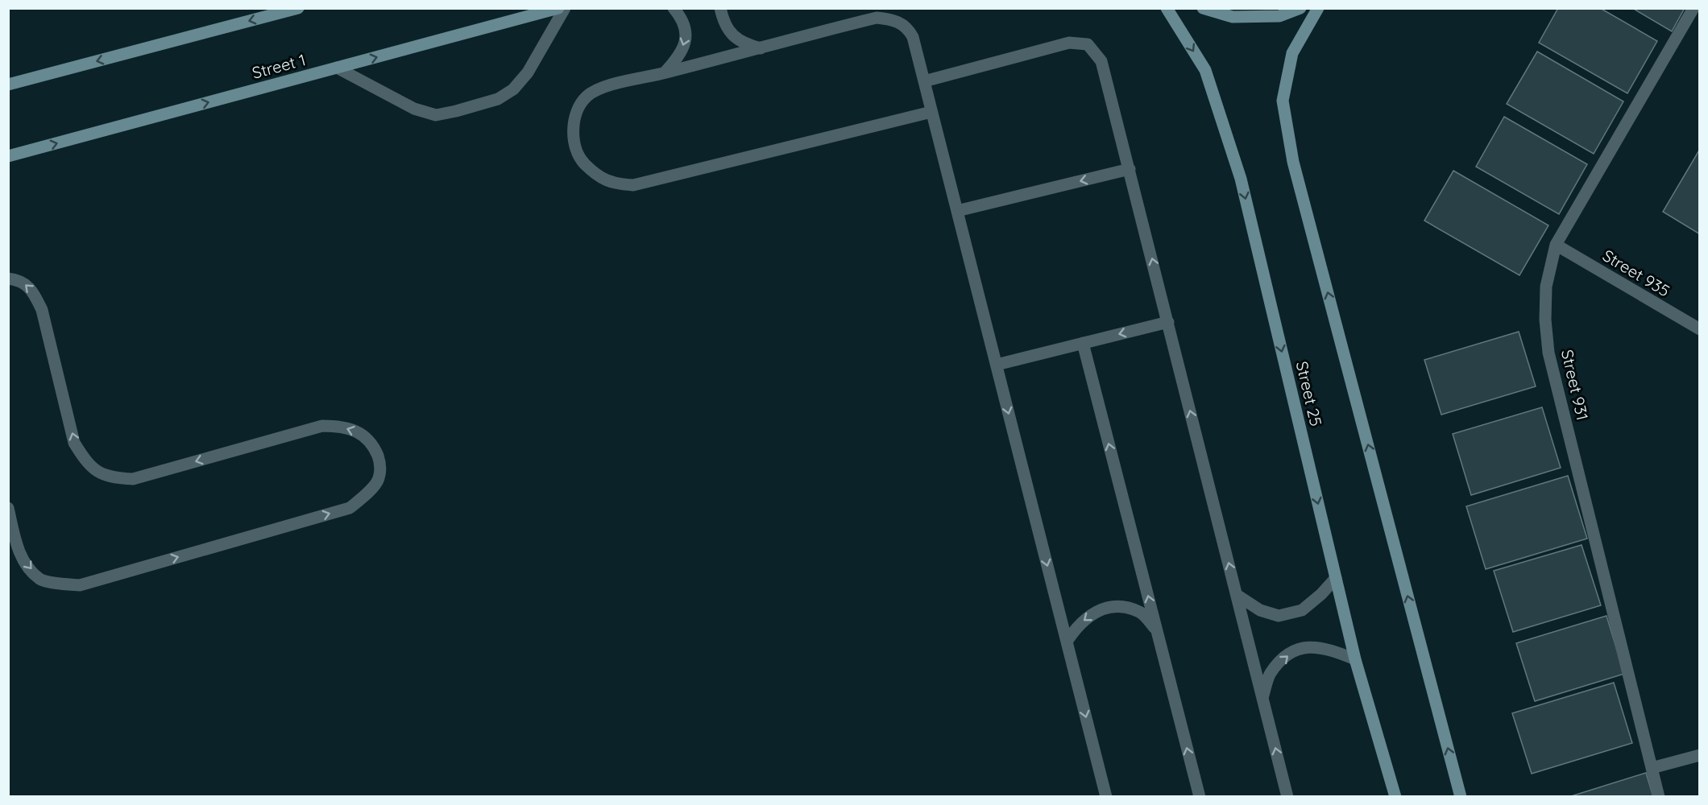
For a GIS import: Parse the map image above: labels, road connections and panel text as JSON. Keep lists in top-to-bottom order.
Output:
{
  "streets": {
    "street": [
      "Street 1",
      "Street 935",
      "Street 931",
      "Street 25"
    ]
  },
  "crossings": [
    ["Street 935", "Street 931"]
  ]
}
